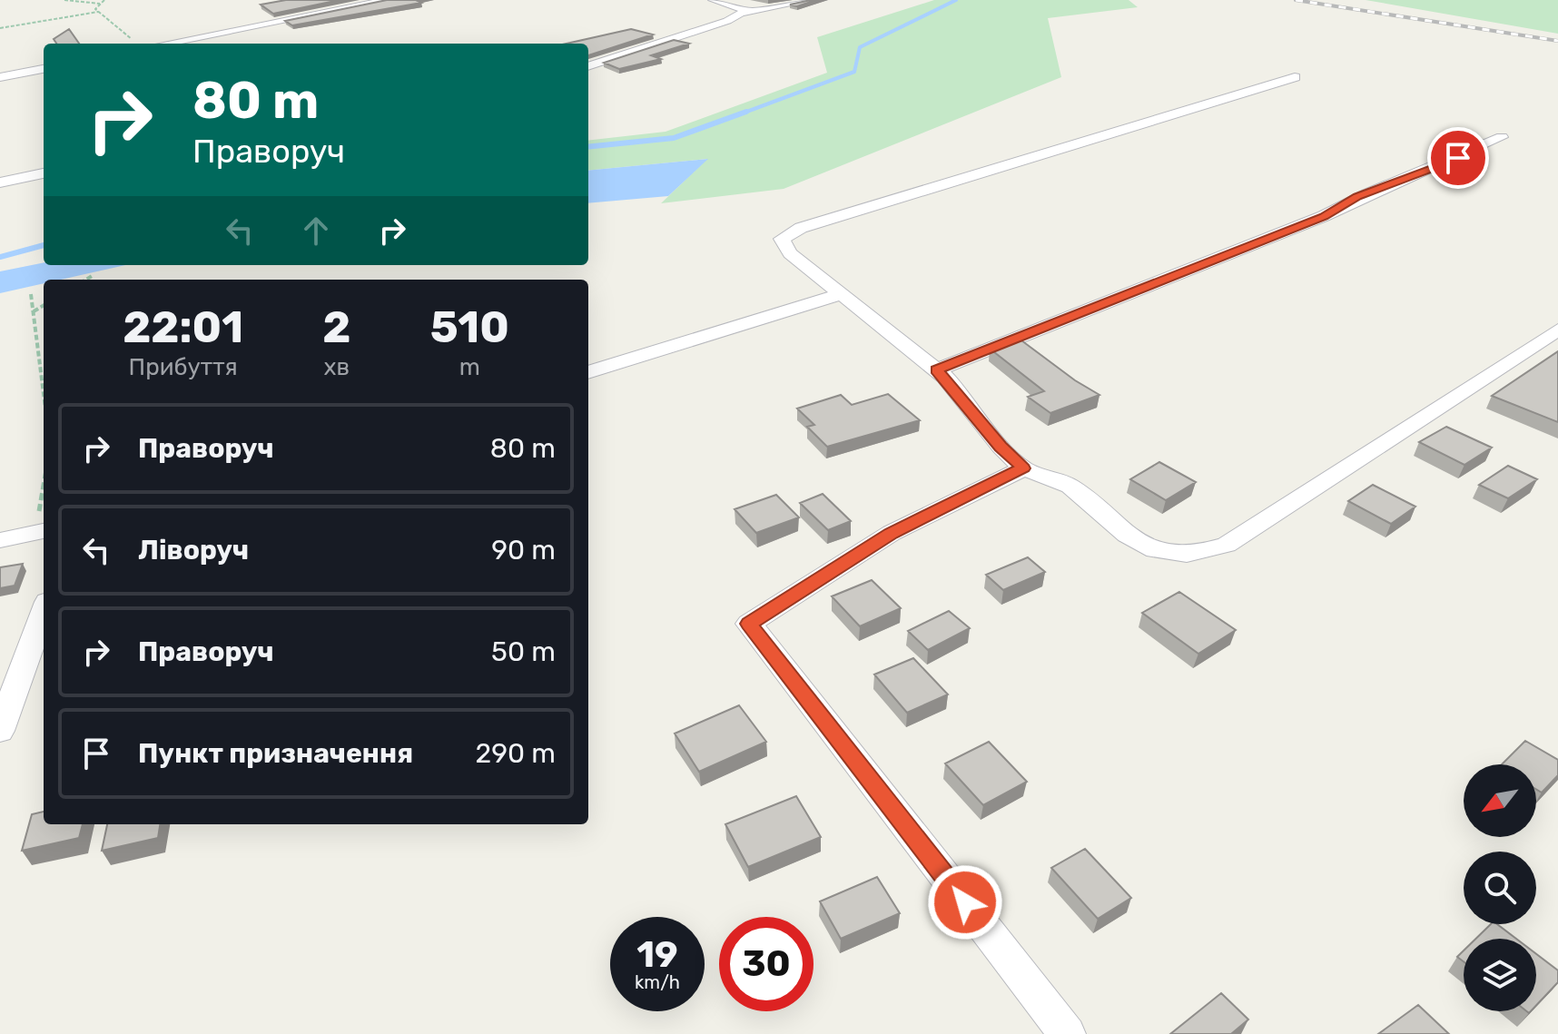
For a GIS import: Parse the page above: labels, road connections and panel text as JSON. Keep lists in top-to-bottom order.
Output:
{
  "north": "bottom left",
  "page": {
    "turn": ["80 m", "Праворуч"],
    "eta": [
      "22:01",
      "Прибуття",
      "2",
      "хв",
      "510",
      "m"
    ],
    "list": [
      {
        "name": "Праворуч",
        "value": "80 m"
      },
      {
        "name": "Ліворуч",
        "value": "90 m"
      },
      {
        "name": "Праворуч",
        "value": "50 m"
      },
      {
        "name": "Пункт призначення",
        "value": "290 m"
      }
    ],
    "speed": "19 km/h",
    "limit": "30"
  }
}
